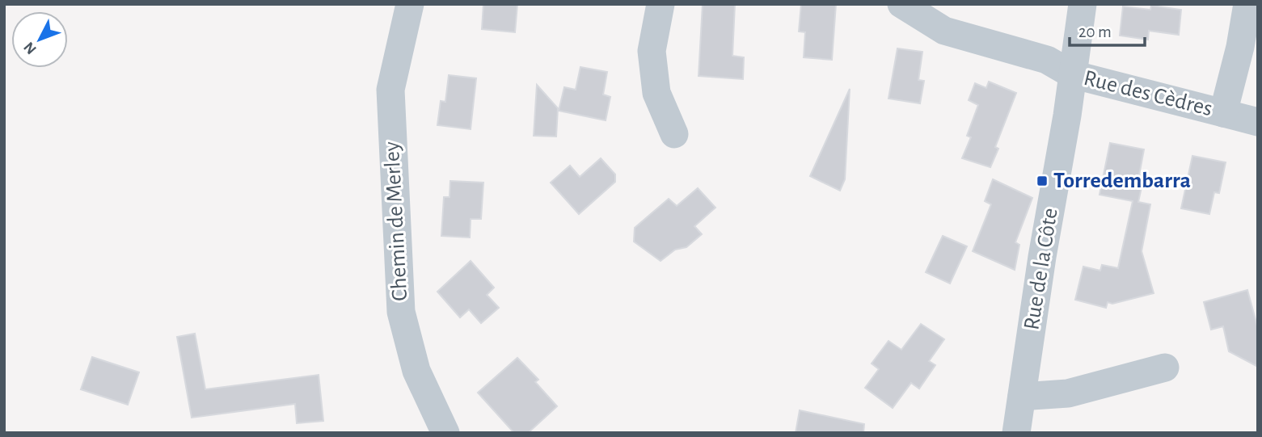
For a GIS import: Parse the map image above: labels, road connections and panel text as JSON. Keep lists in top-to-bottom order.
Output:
{
  "streets": {
    "street": ["Rue des Cèdres", "Chemin de Merley", "Rue de la Côte"]
  },
  "crossings": [
    ["Rue des Cèdres", "Rue de la Côte"]
  ],
  "places": {
    "transit": ["Torredembarra"]
  },
  "scale_bar": "20 m",
  "north": "bottom left"
}
